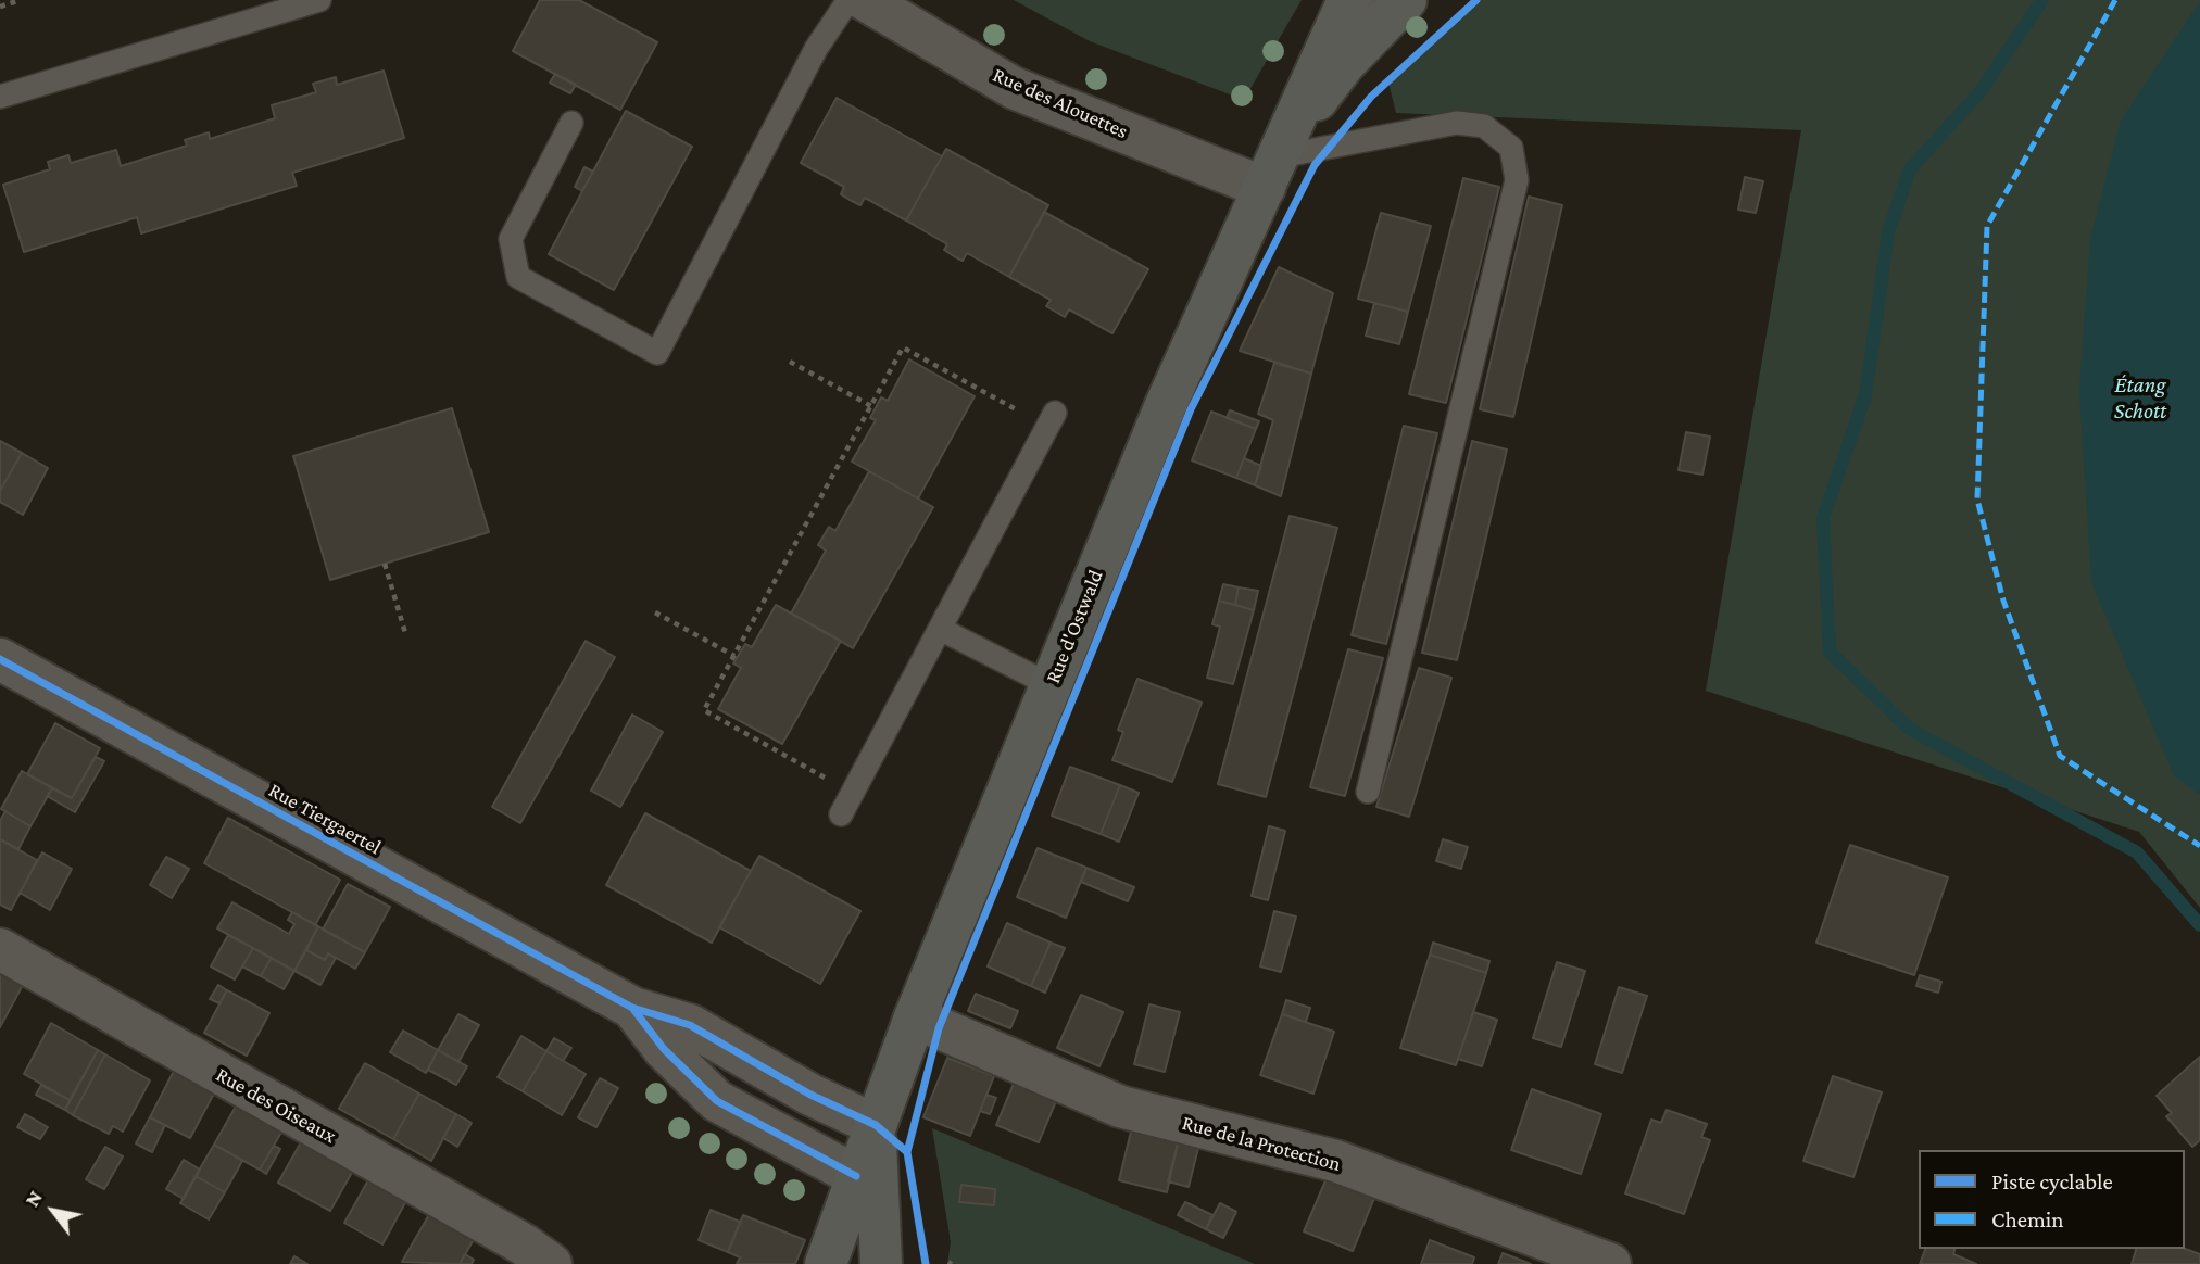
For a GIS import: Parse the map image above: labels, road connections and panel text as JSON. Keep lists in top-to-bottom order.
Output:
{
  "streets": {
    "main road": ["Rue d'Ostwald"],
    "street": [
      "Rue des Alouettes",
      "Rue Tiergaertel",
      "Rue des Oiseaux",
      "Rue de la Protection"
    ]
  },
  "crossings": [
    ["Rue des Alouettes", "Rue d'Ostwald"],
    ["Rue d'Ostwald", "Rue Tiergaertel"],
    ["Rue d'Ostwald", "Rue de la Protection"]
  ],
  "water": ["Étang Schott"],
  "legend": ["Piste cyclable", "Chemin"],
  "north": "top left"
}
